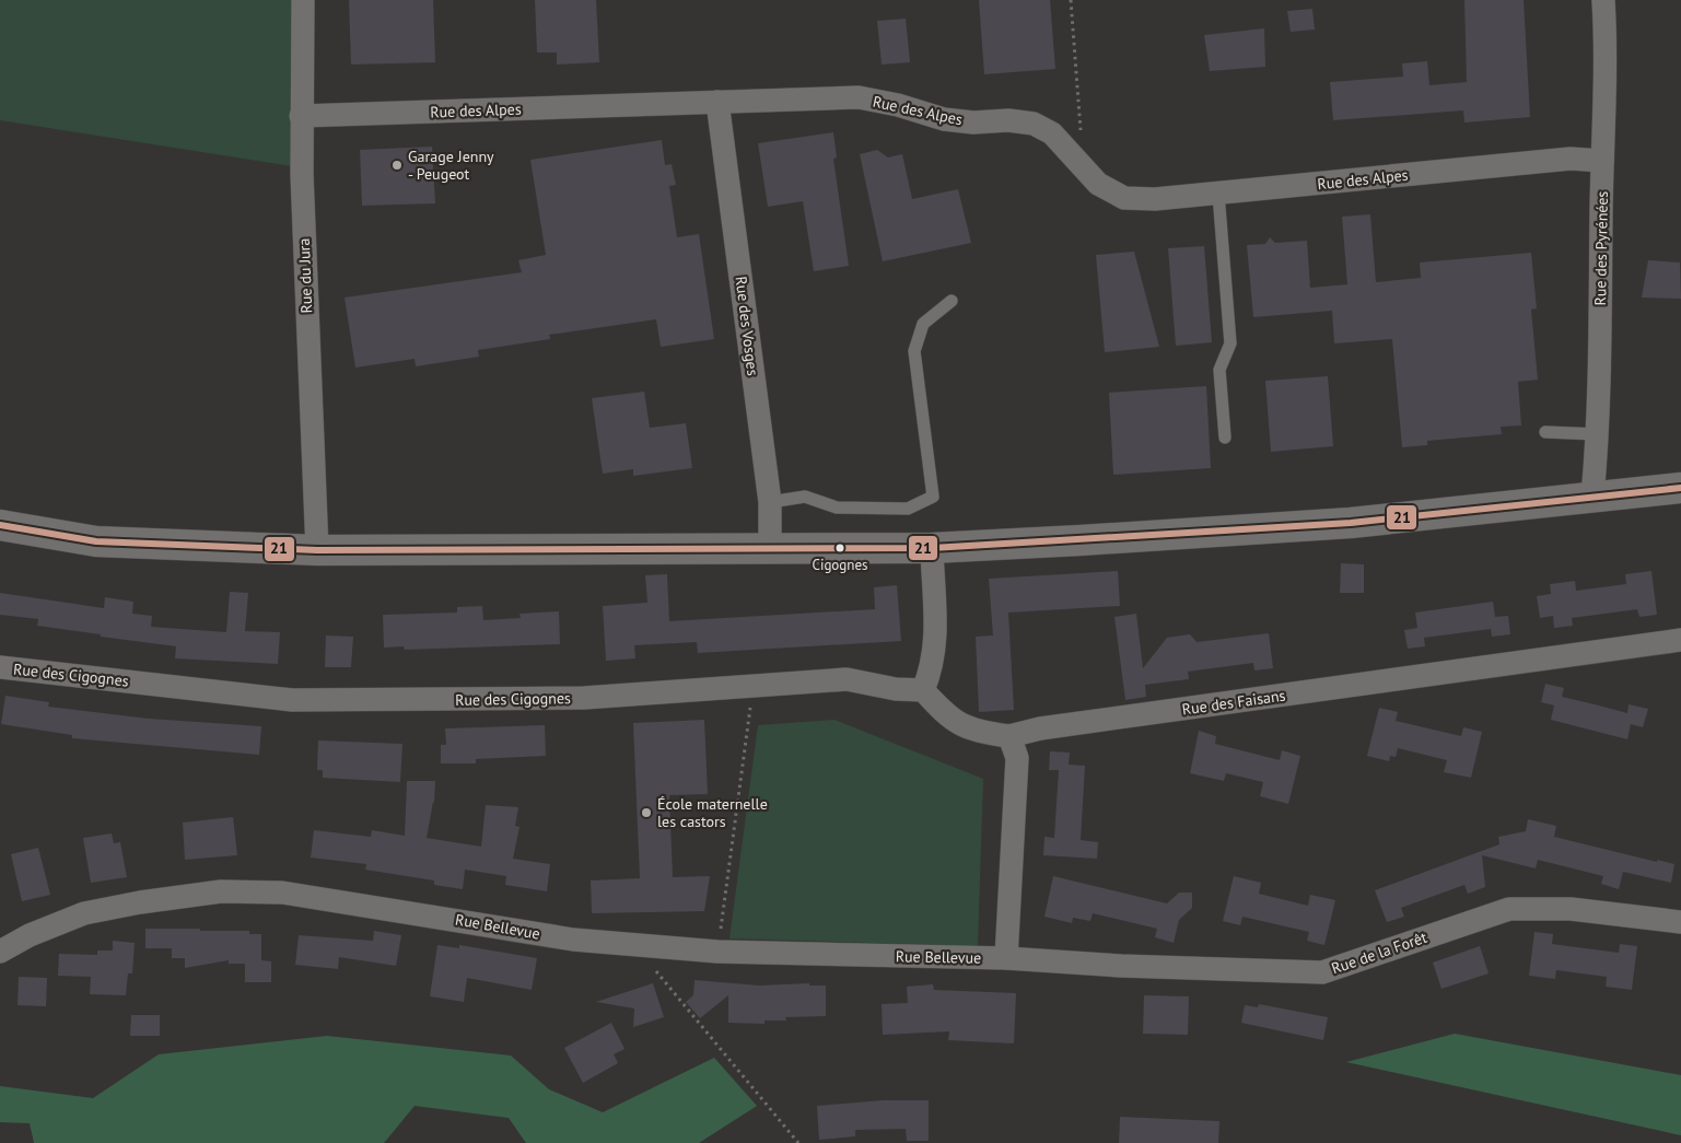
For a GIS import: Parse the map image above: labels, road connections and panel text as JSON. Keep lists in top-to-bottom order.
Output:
{
  "streets": {
    "street": [
      "Rue des Alpes",
      "Rue des Pyrénées",
      "Rue du Jura",
      "Rue des Vosges",
      "Rue des Cigognes",
      "Rue des Faisans",
      "Rue Bellevue",
      "Rue de la Forêt"
    ]
  },
  "crossings": [
    ["Rue des Alpes", "Rue des Pyrénées"],
    ["Rue des Alpes", "Rue du Jura"],
    ["Rue des Alpes", "Rue des Vosges"],
    ["Rue Bellevue", "Rue de la Forêt"]
  ],
  "places": ["Garage Jenny - Peugeot", "Cigognes", "École maternelle les castors"],
  "lines": ["transit line 21"]
}
